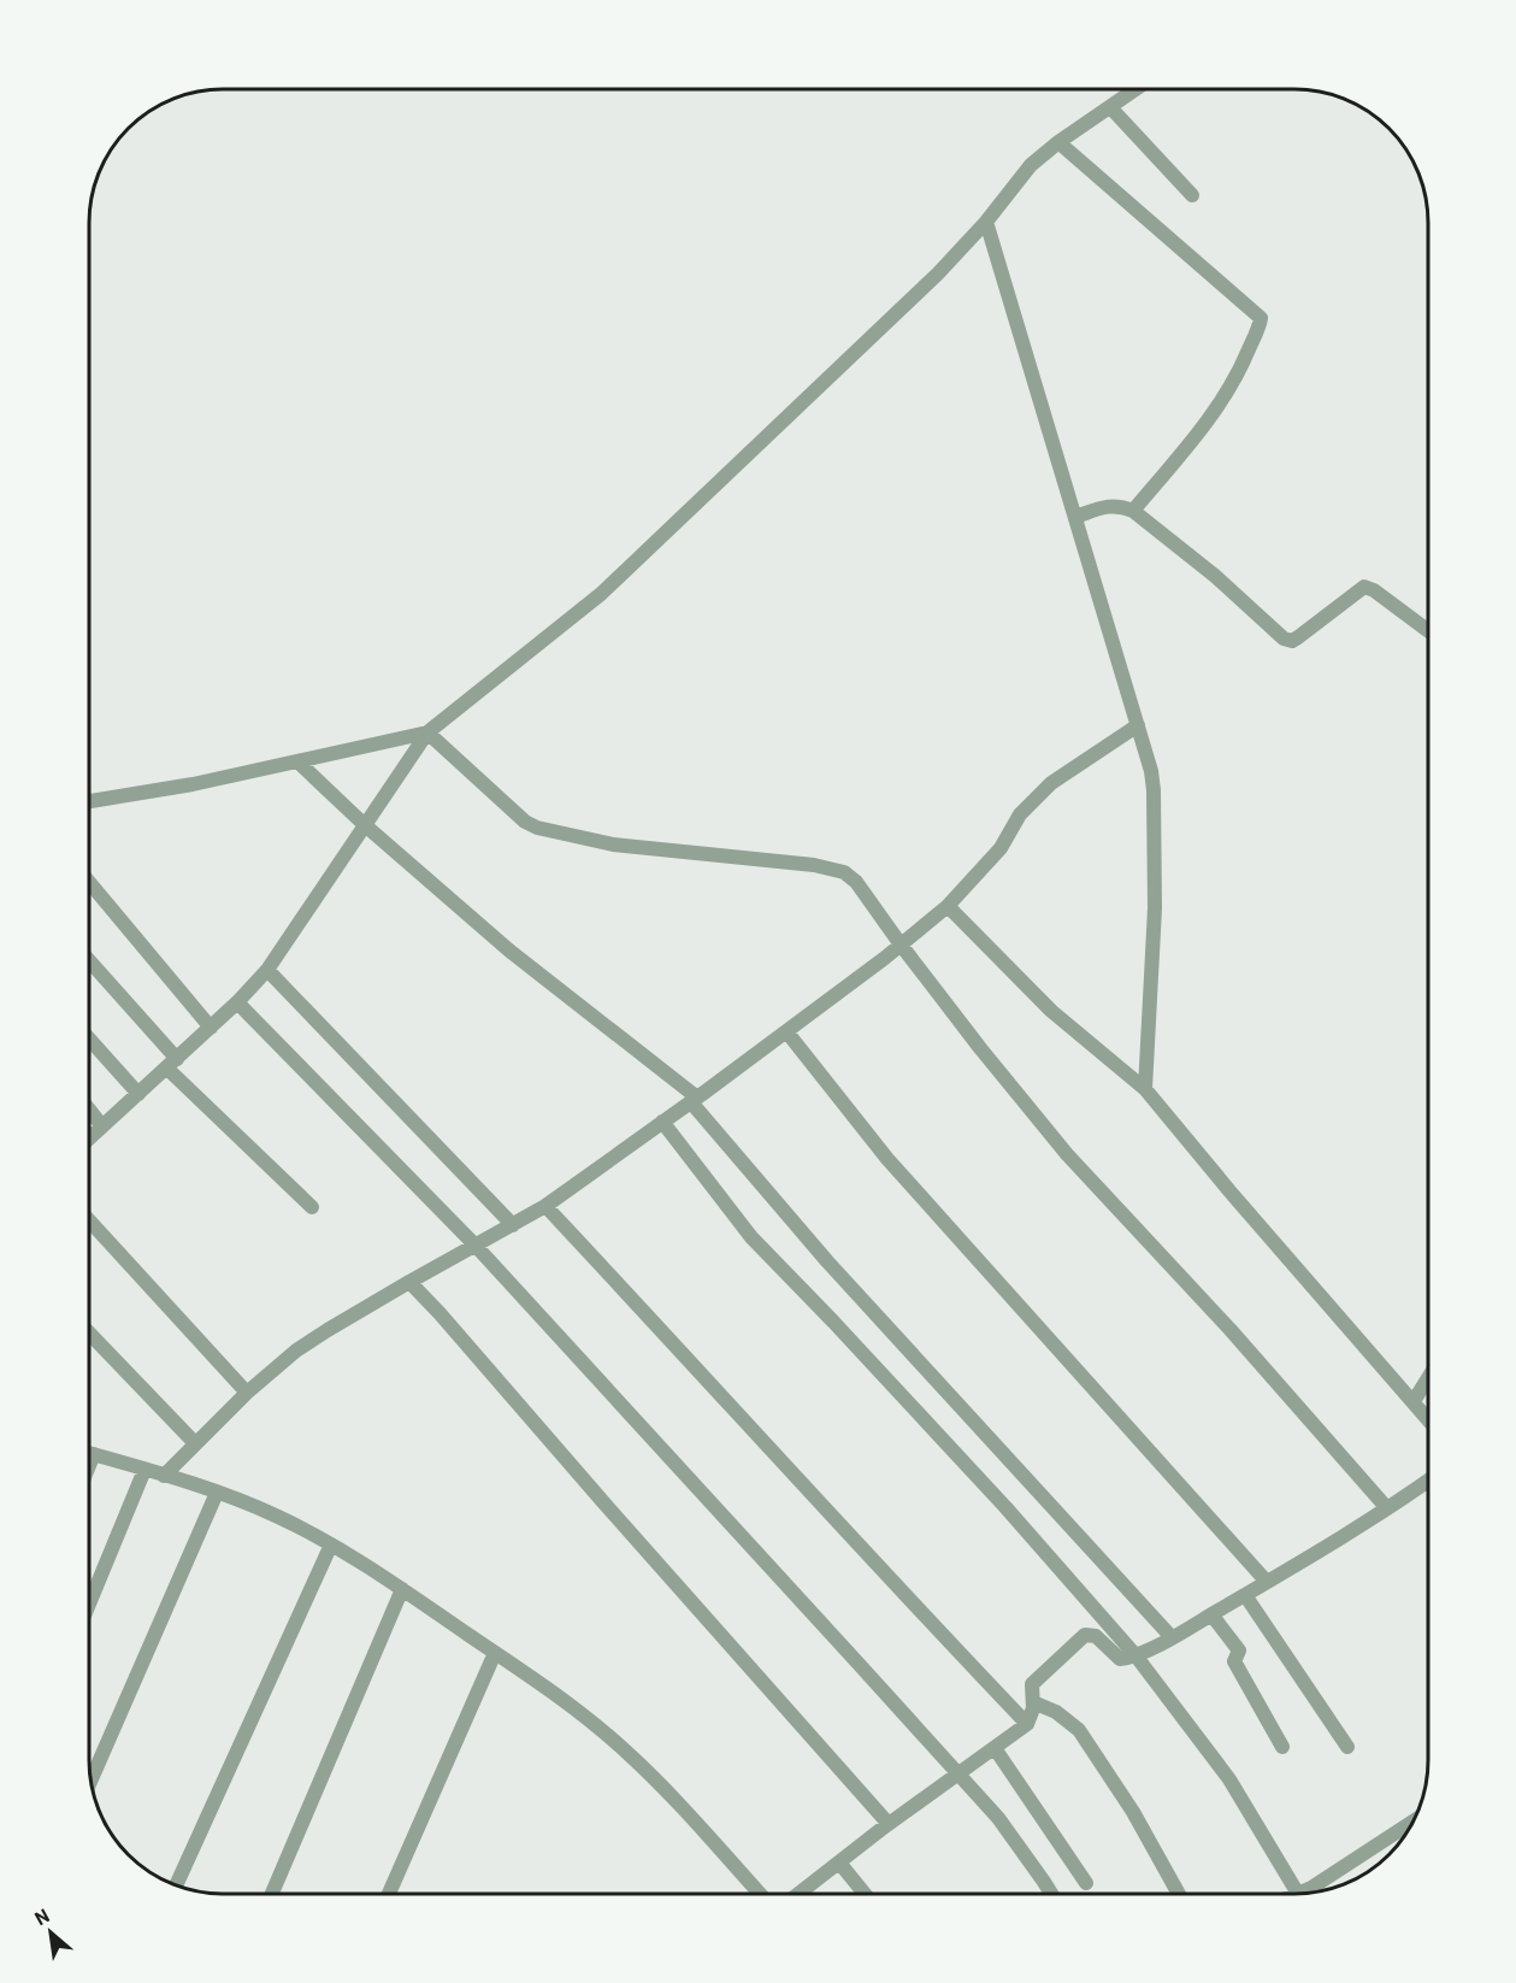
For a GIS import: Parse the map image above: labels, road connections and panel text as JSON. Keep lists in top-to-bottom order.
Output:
{
  "north": "top left"
}
